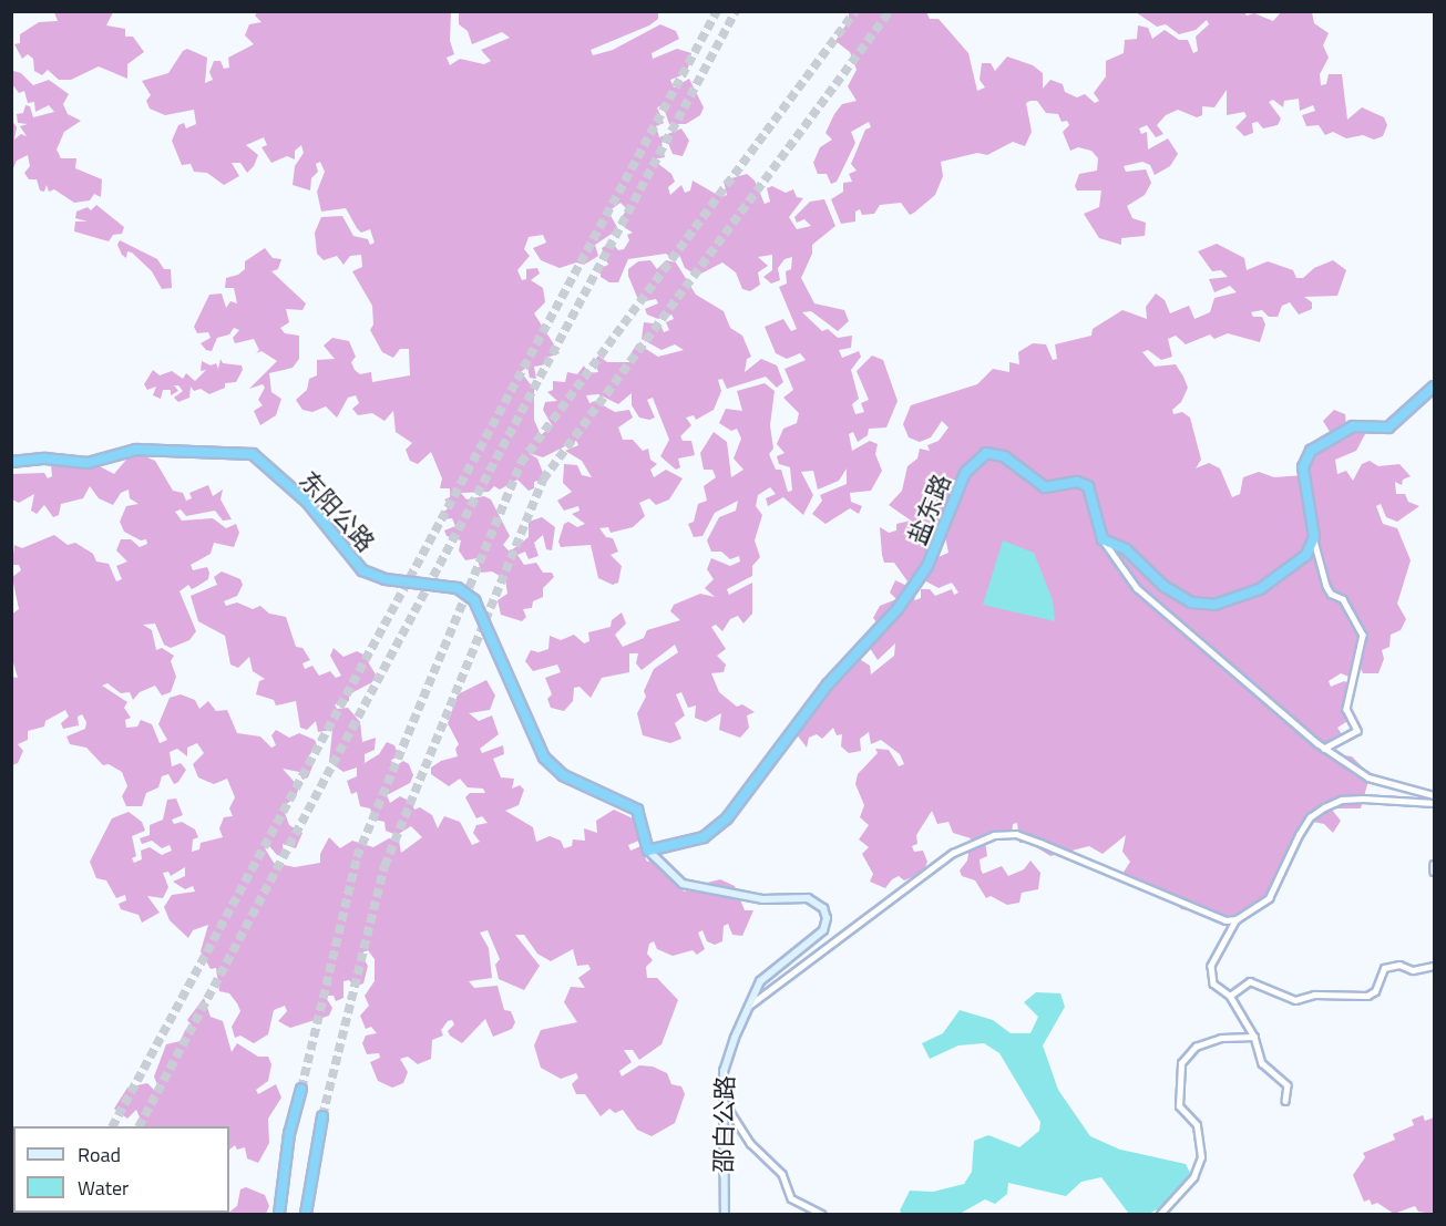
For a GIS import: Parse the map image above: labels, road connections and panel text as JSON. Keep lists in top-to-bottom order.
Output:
{
  "streets": {
    "highway": ["盐东路", "东阳公路"],
    "street": ["邵白公路"]
  },
  "crossings": [
    ["盐东路", "东阳公路"],
    ["盐东路", "邵白公路"],
    ["东阳公路", "邵白公路"]
  ],
  "legend": ["Road", "Water"]
}
